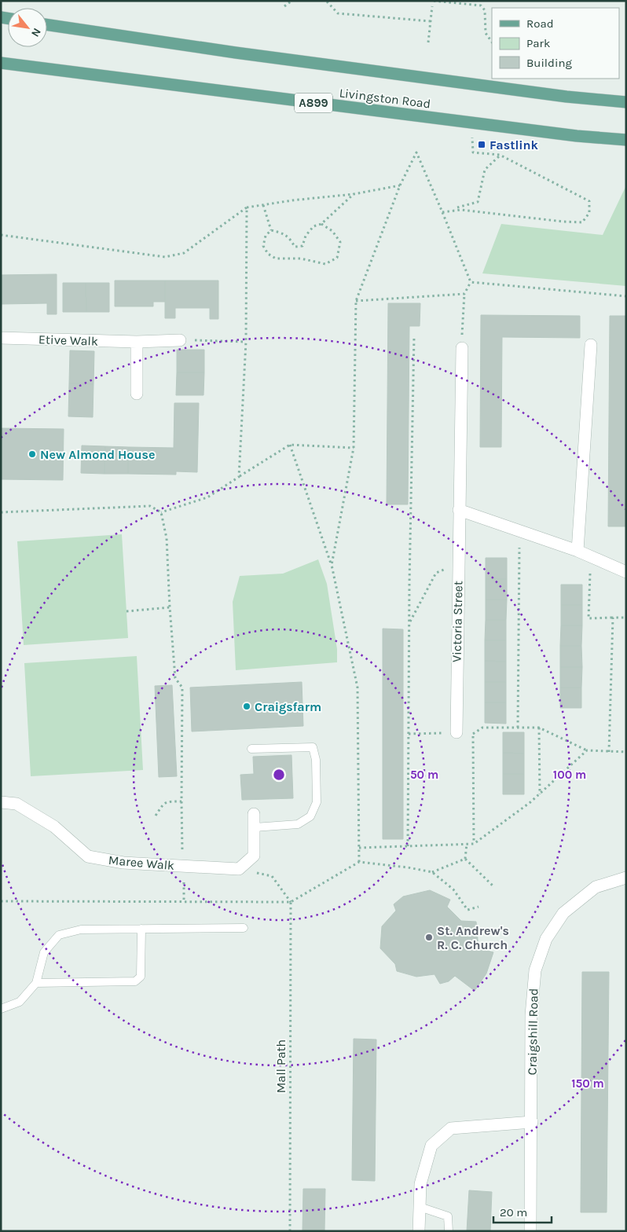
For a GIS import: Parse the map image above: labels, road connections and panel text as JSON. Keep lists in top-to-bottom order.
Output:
{
  "streets": {
    "main road": ["Livingston Road", "A899"],
    "street": [
      "Etive Walk",
      "Victoria Street",
      "Maree Walk",
      "Craigshill Road"
    ],
    "path": ["Mall Path"]
  },
  "places": {
    "transit": ["Fastlink"],
    "other": ["New Almond House", "Craigsfarm", "St. Andrew's R. C. Church"]
  },
  "legend": ["Road", "Park", "Building"],
  "scale_bar": "20 m",
  "north": "bottom right",
  "rings": ["50 m", "100 m", "150 m"]
}
